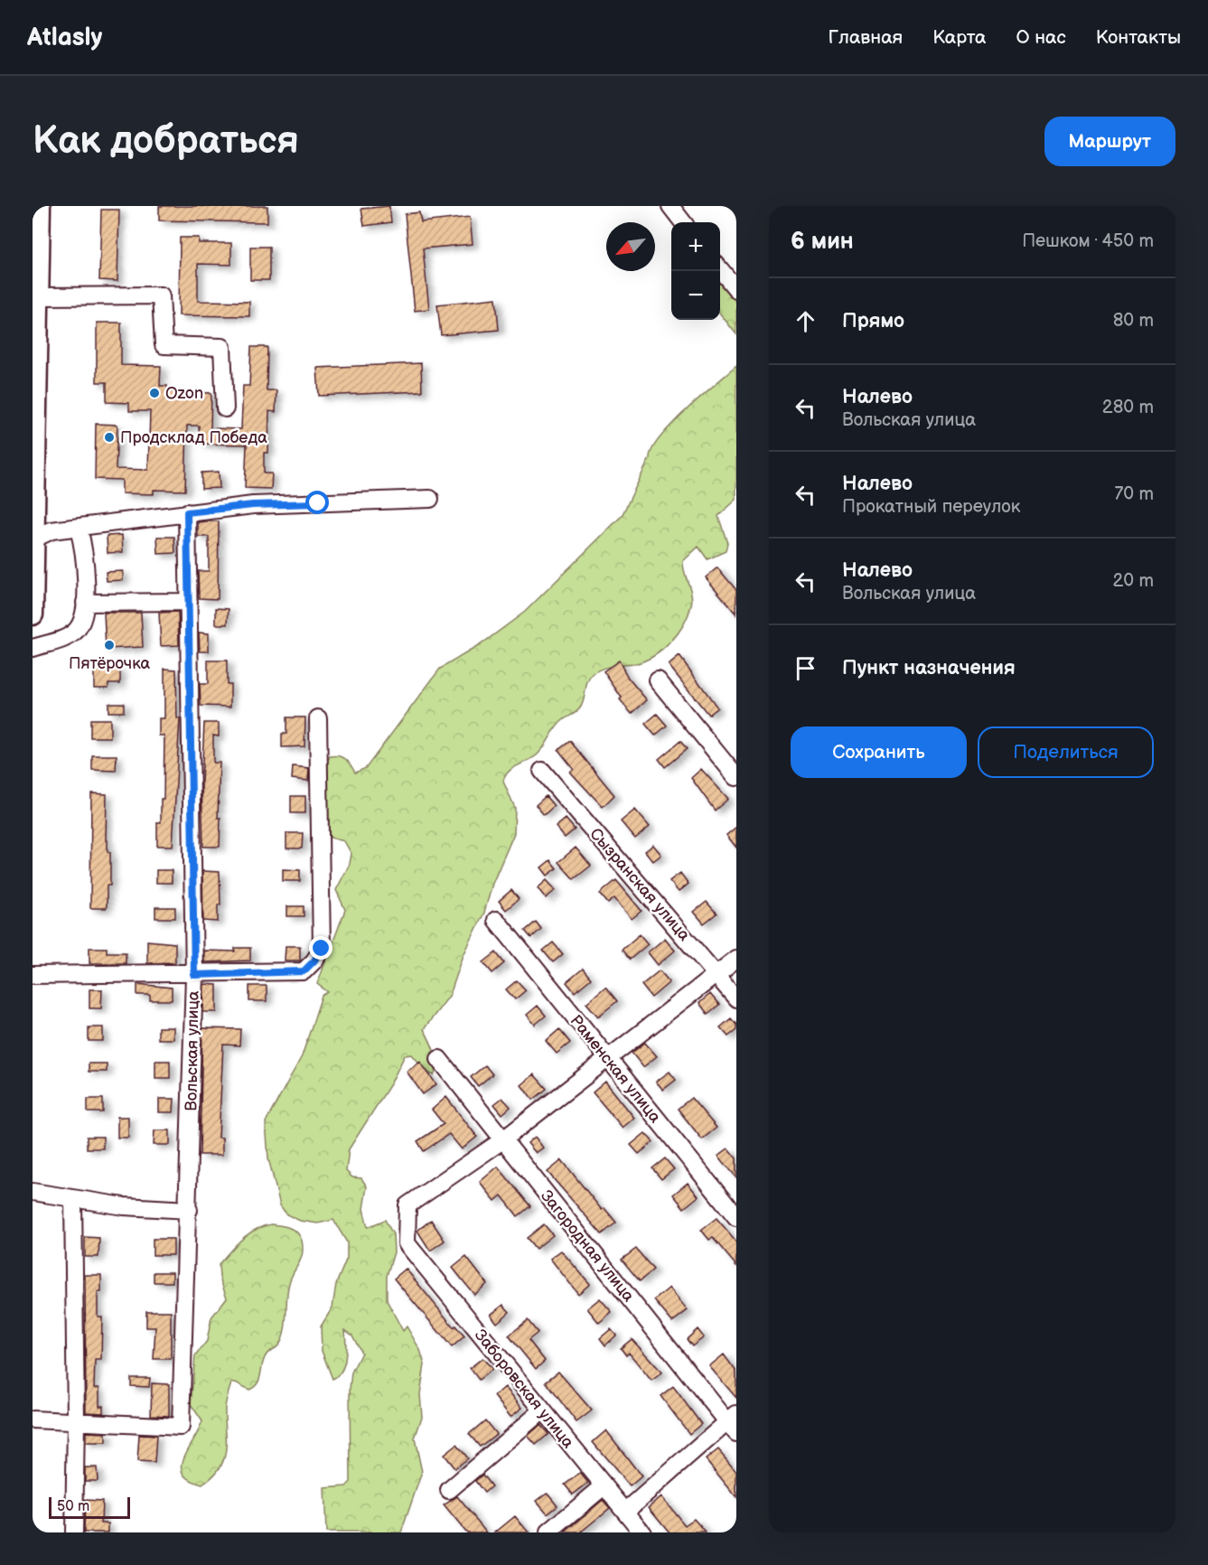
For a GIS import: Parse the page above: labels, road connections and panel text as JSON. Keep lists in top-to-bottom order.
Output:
{
  "streets": {
    "street": [
      "Сызранская улица",
      "Вольская улица",
      "Раменская улица",
      "Загородная улица",
      "Заборовская улица"
    ]
  },
  "crossings": [
    ["Загородная улица", "Заборовская улица"]
  ],
  "places": ["Ozon", "Продсклад Победа", "Пятёрочка"],
  "scale_bar": "50 m",
  "north": "bottom left",
  "page": {
    "header": "Atlasly",
    "nav": [
      "Главная",
      "Карта",
      "О нас",
      "Контакты"
    ],
    "buttons": [
      "Маршрут",
      ["Сохранить", "Поделиться"]
    ],
    "title": "Как добраться",
    "heading": ["6 мин", "Пешком · 450 m"],
    "map_buttons": ["+", "−"],
    "list": [
      ["Прямо", "80 m"],
      ["Налево", "Вольская улица", "280 m"],
      ["Налево", "Прокатный переулок", "70 m"],
      ["Налево", "Вольская улица", "20 m"],
      "Пункт назначения"
    ],
    "scale": "50 m"
  }
}
